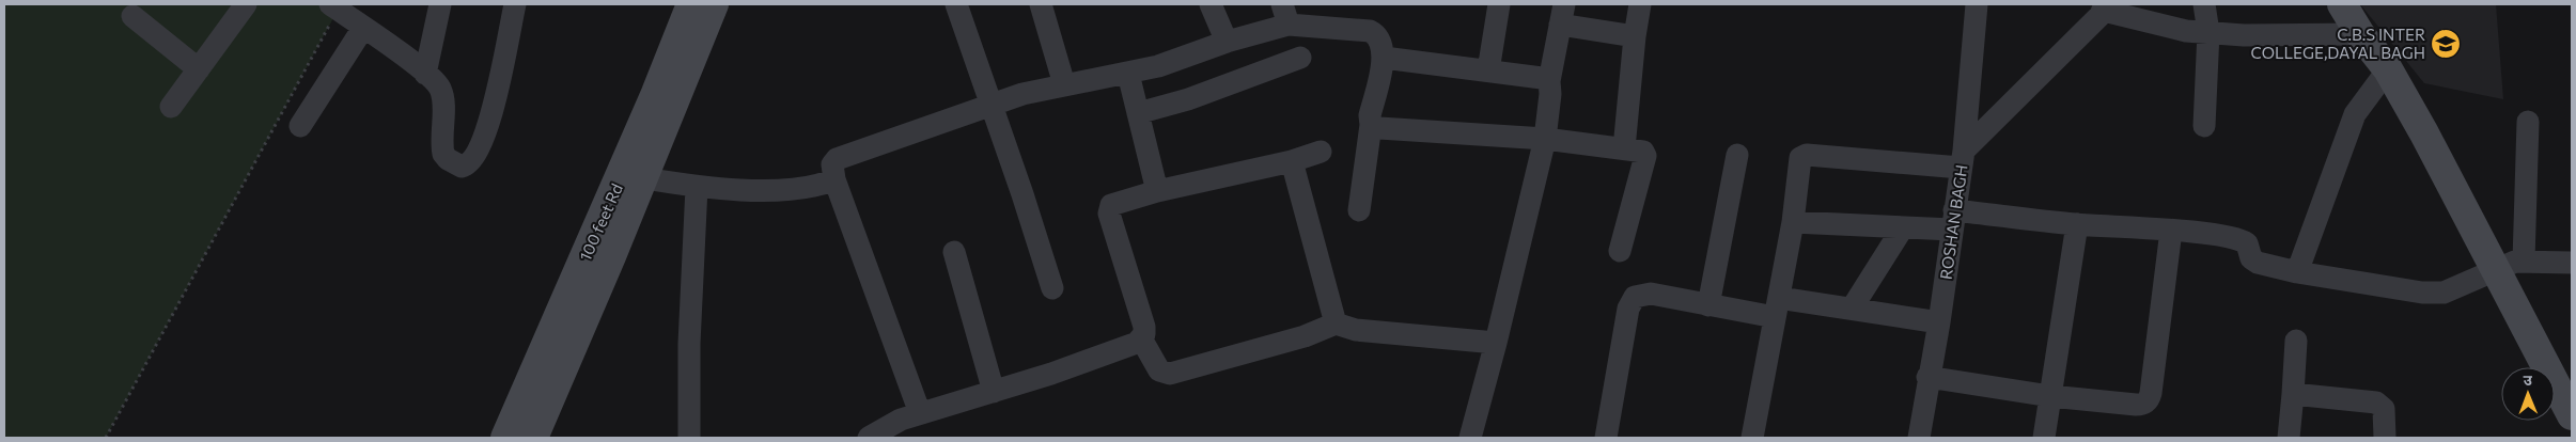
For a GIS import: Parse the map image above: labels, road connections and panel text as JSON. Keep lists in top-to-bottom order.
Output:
{
  "streets": {
    "main road": ["100 feet Rd"],
    "street": ["ROSHAN BAGH"]
  },
  "places": {
    "school or university": ["C.B.S INTER COLLEGE,DAYAL BAGH"]
  },
  "north": "top"
}
